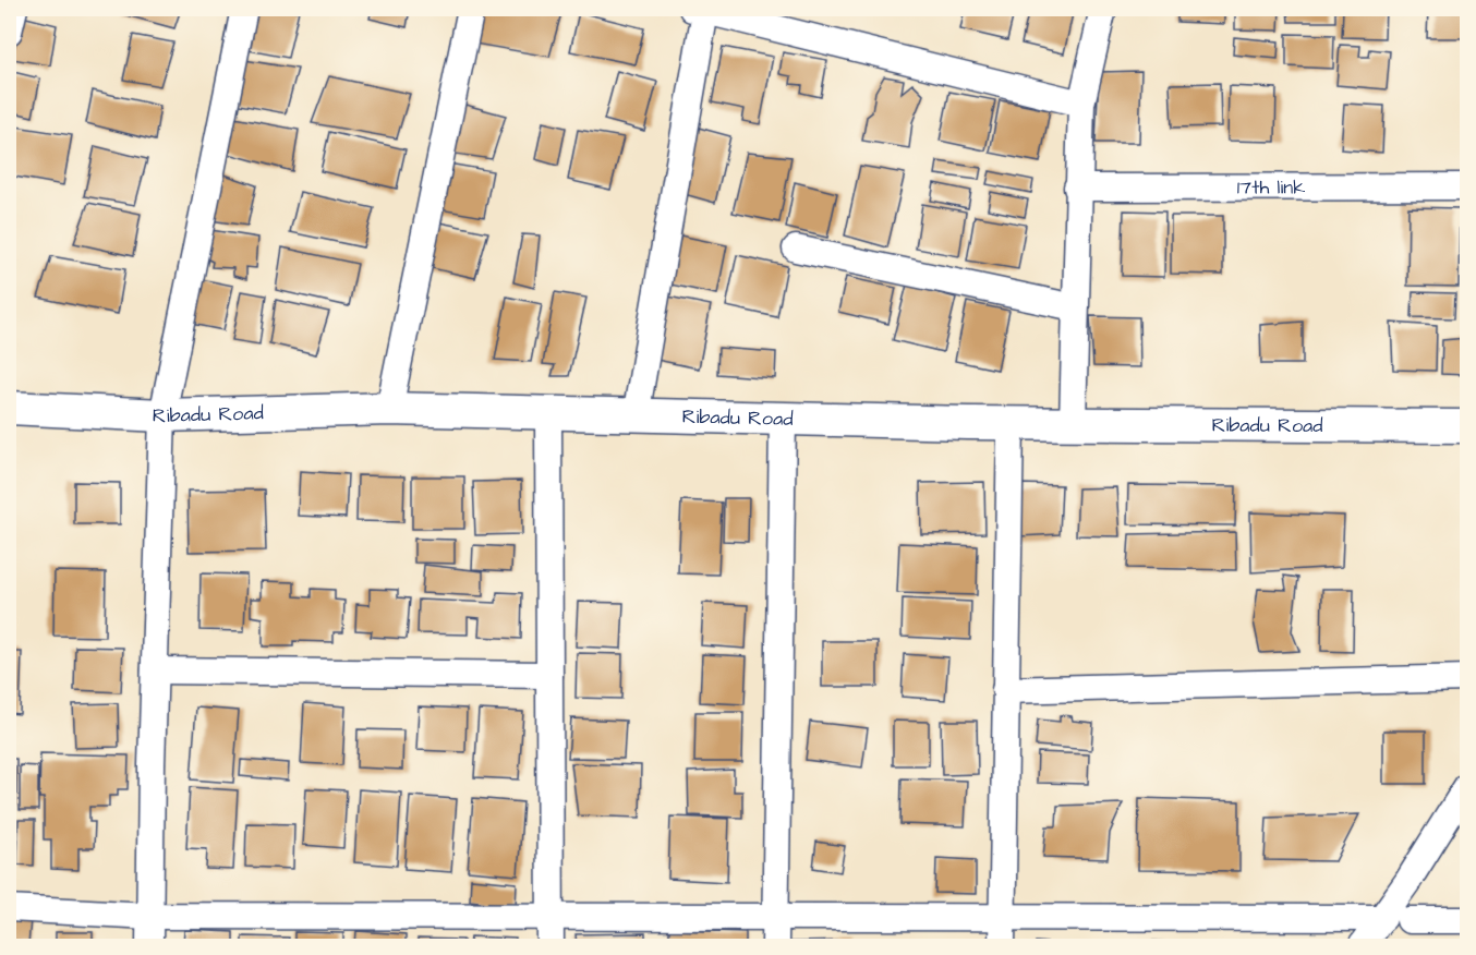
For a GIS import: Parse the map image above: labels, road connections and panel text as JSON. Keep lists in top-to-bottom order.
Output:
{
  "streets": {
    "street": ["17th link", "Ribadu Road"]
  }
}
